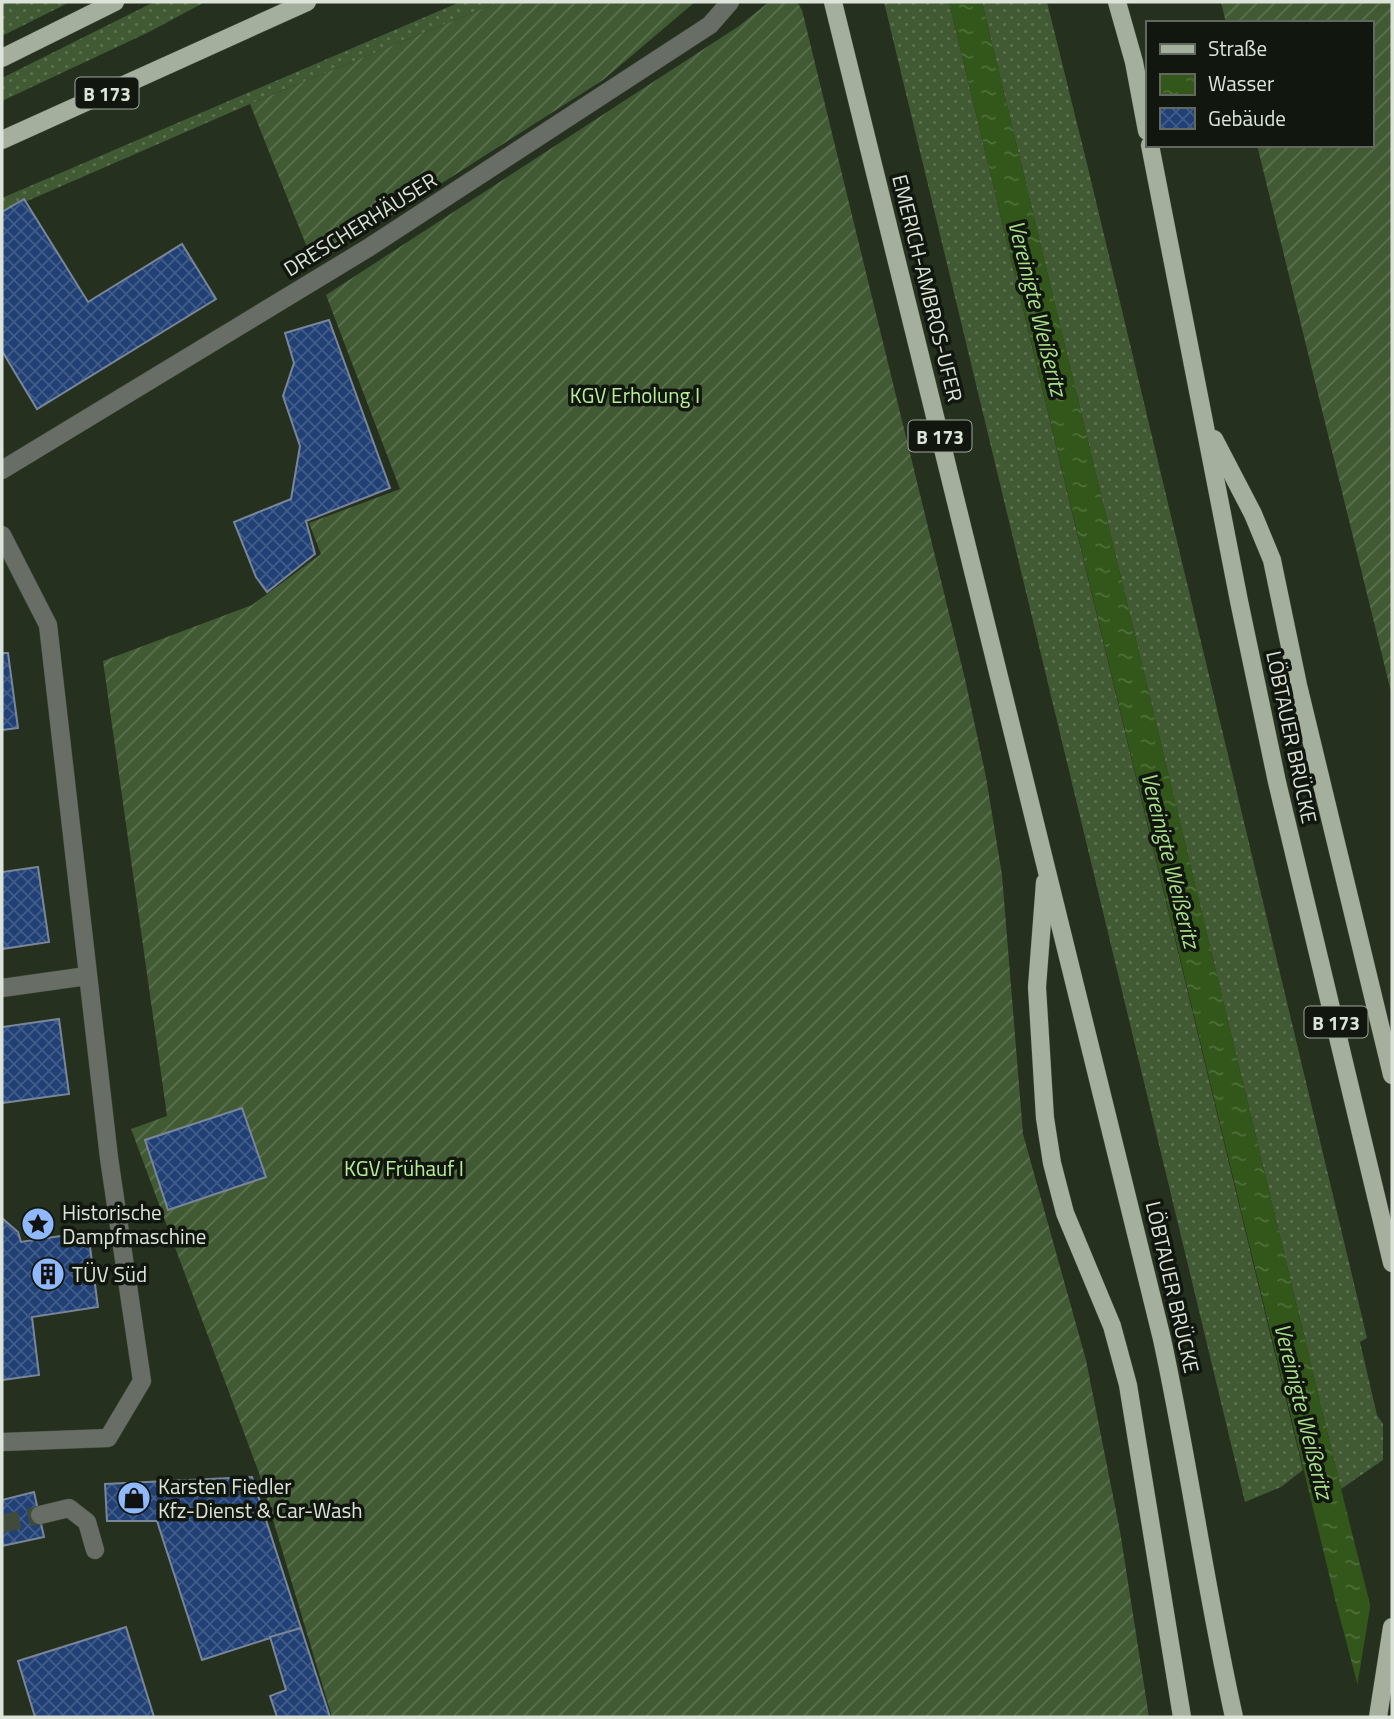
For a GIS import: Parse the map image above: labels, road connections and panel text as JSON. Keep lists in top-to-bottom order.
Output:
{
  "streets": {
    "main road": ["B 173", "EMERICH-AMBROS-UFER", "LÖBTAUER BRÜCKE"],
    "street": ["DRESCHERHÄUSER"]
  },
  "crossings": [
    ["B 173", "LÖBTAUER BRÜCKE"],
    ["EMERICH-AMBROS-UFER", "LÖBTAUER BRÜCKE"]
  ],
  "water": ["Vereinigte Weißeritz"],
  "parks": ["KGV Erholung I", "KGV Frühauf I"],
  "places": {
    "place": ["Historische Dampfmaschine"],
    "building": ["TÜV Süd"],
    "shop": ["Karsten Fiedler Kfz-Dienst & Car-Wash"]
  },
  "legend": ["Straße", "Wasser", "Gebäude"]
}
